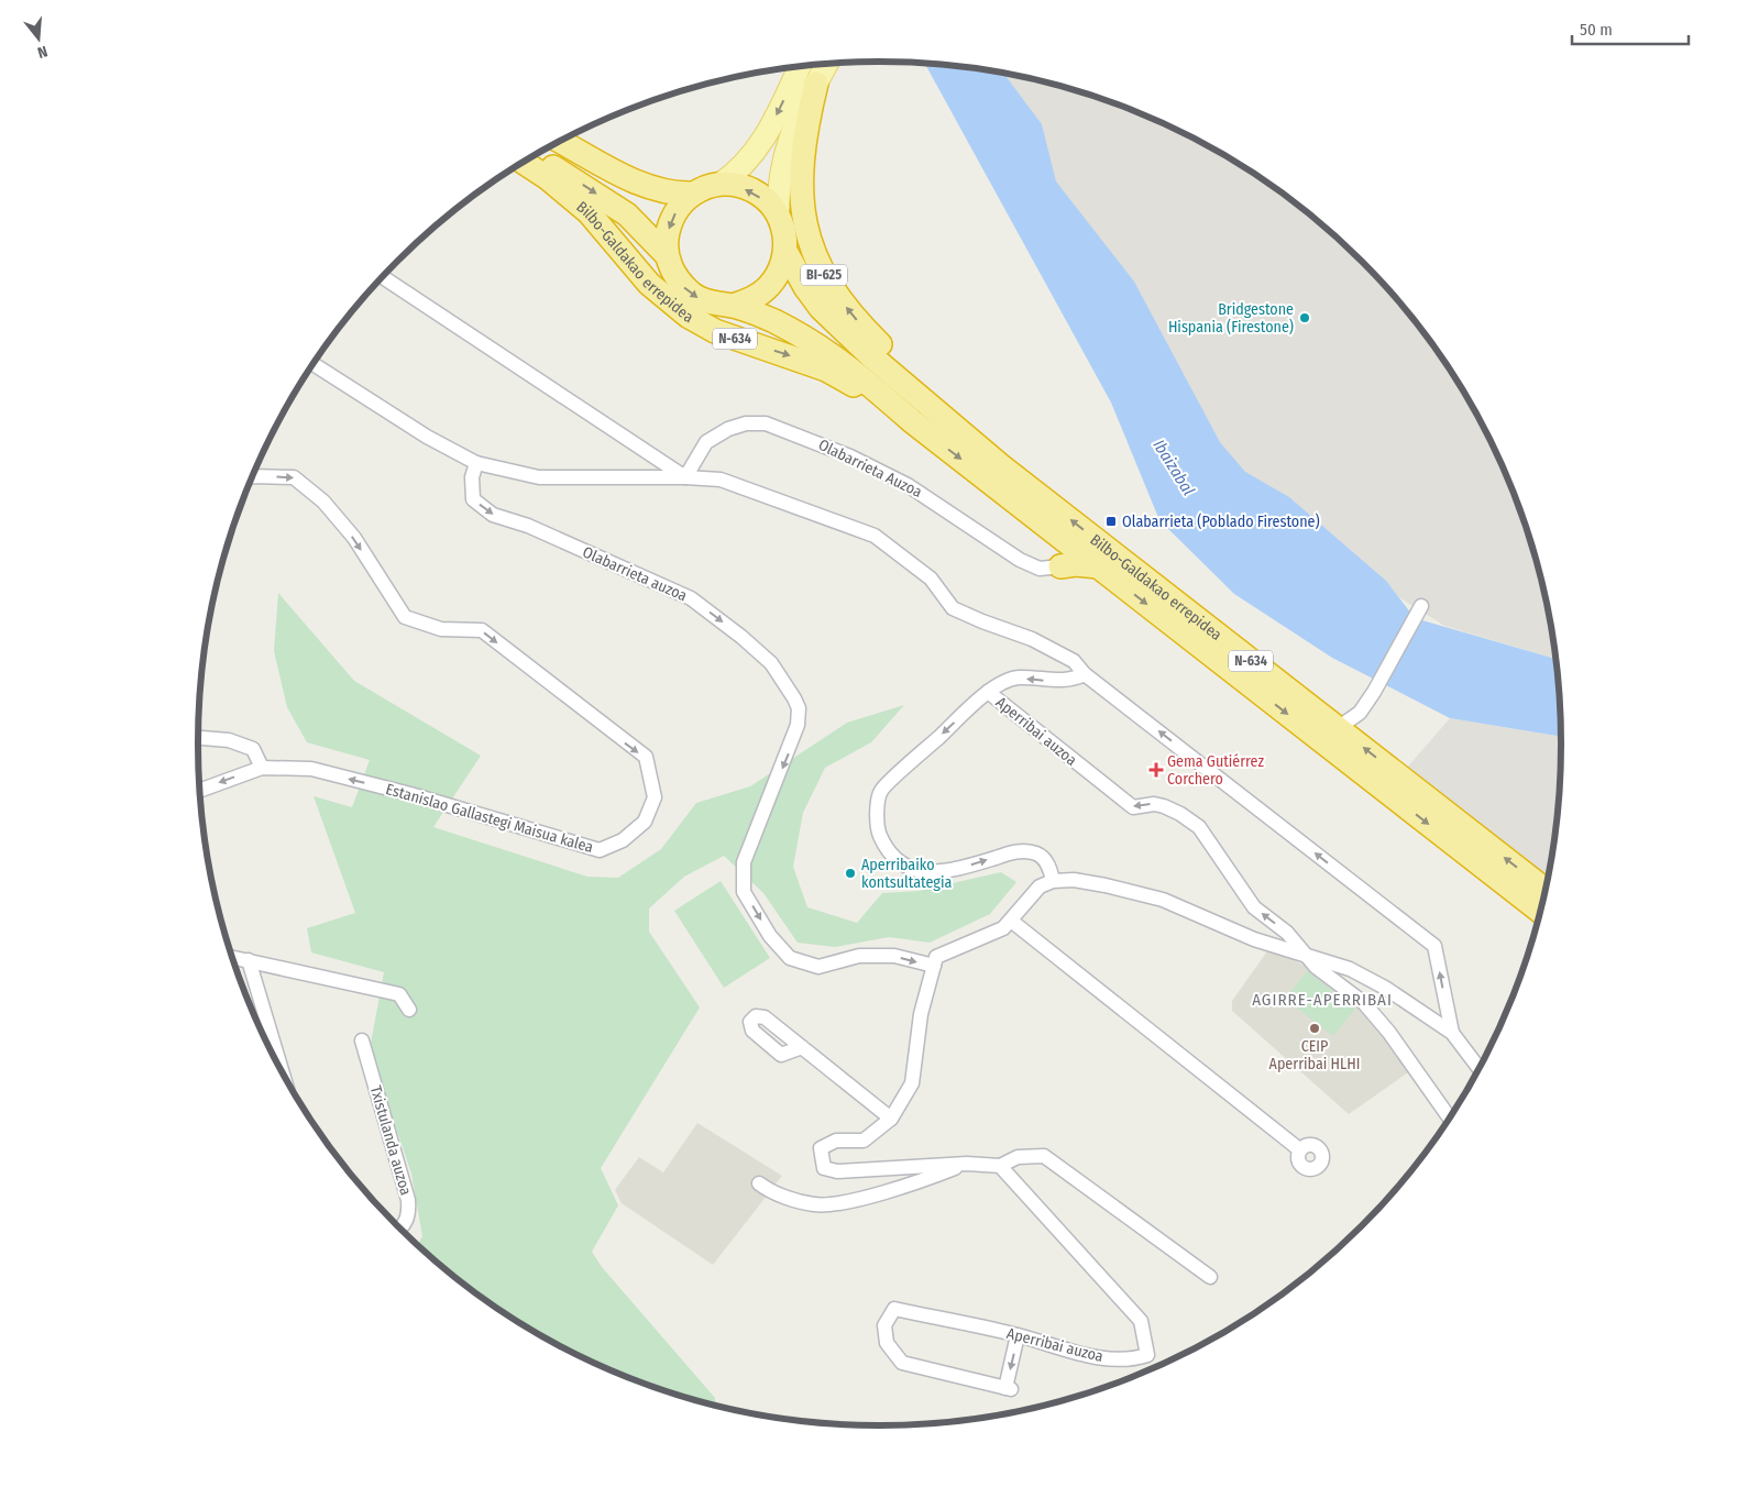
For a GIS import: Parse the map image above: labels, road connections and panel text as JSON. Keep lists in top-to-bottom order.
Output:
{
  "streets": {
    "highway": ["Bilbo-Galdakao errepidea", "BI-625", "N-634"],
    "street": [
      "Olabarrieta Auzoa",
      "Olabarrieta auzoa",
      "Aperribai auzoa",
      "Estanislao Gallastegi Maisua kalea",
      "Txistulanda auzoa"
    ]
  },
  "crossings": [
    ["Bilbo-Galdakao errepidea", "BI-625"],
    ["Bilbo-Galdakao errepidea", "N-634"],
    ["BI-625", "N-634"]
  ],
  "districts": ["AGIRRE-APERRIBAI"],
  "water": ["Ibaizabal"],
  "places": {
    "other": ["Bridgestone Hispania (Firestone)", "Aperribaiko kontsultategia", "CEIP Aperribai HLHI"],
    "transit": ["Olabarrieta (Poblado Firestone)"],
    "health": ["Gema Gutiérrez Corchero"]
  },
  "scale_bar": "50 m",
  "north": "bottom"
}
